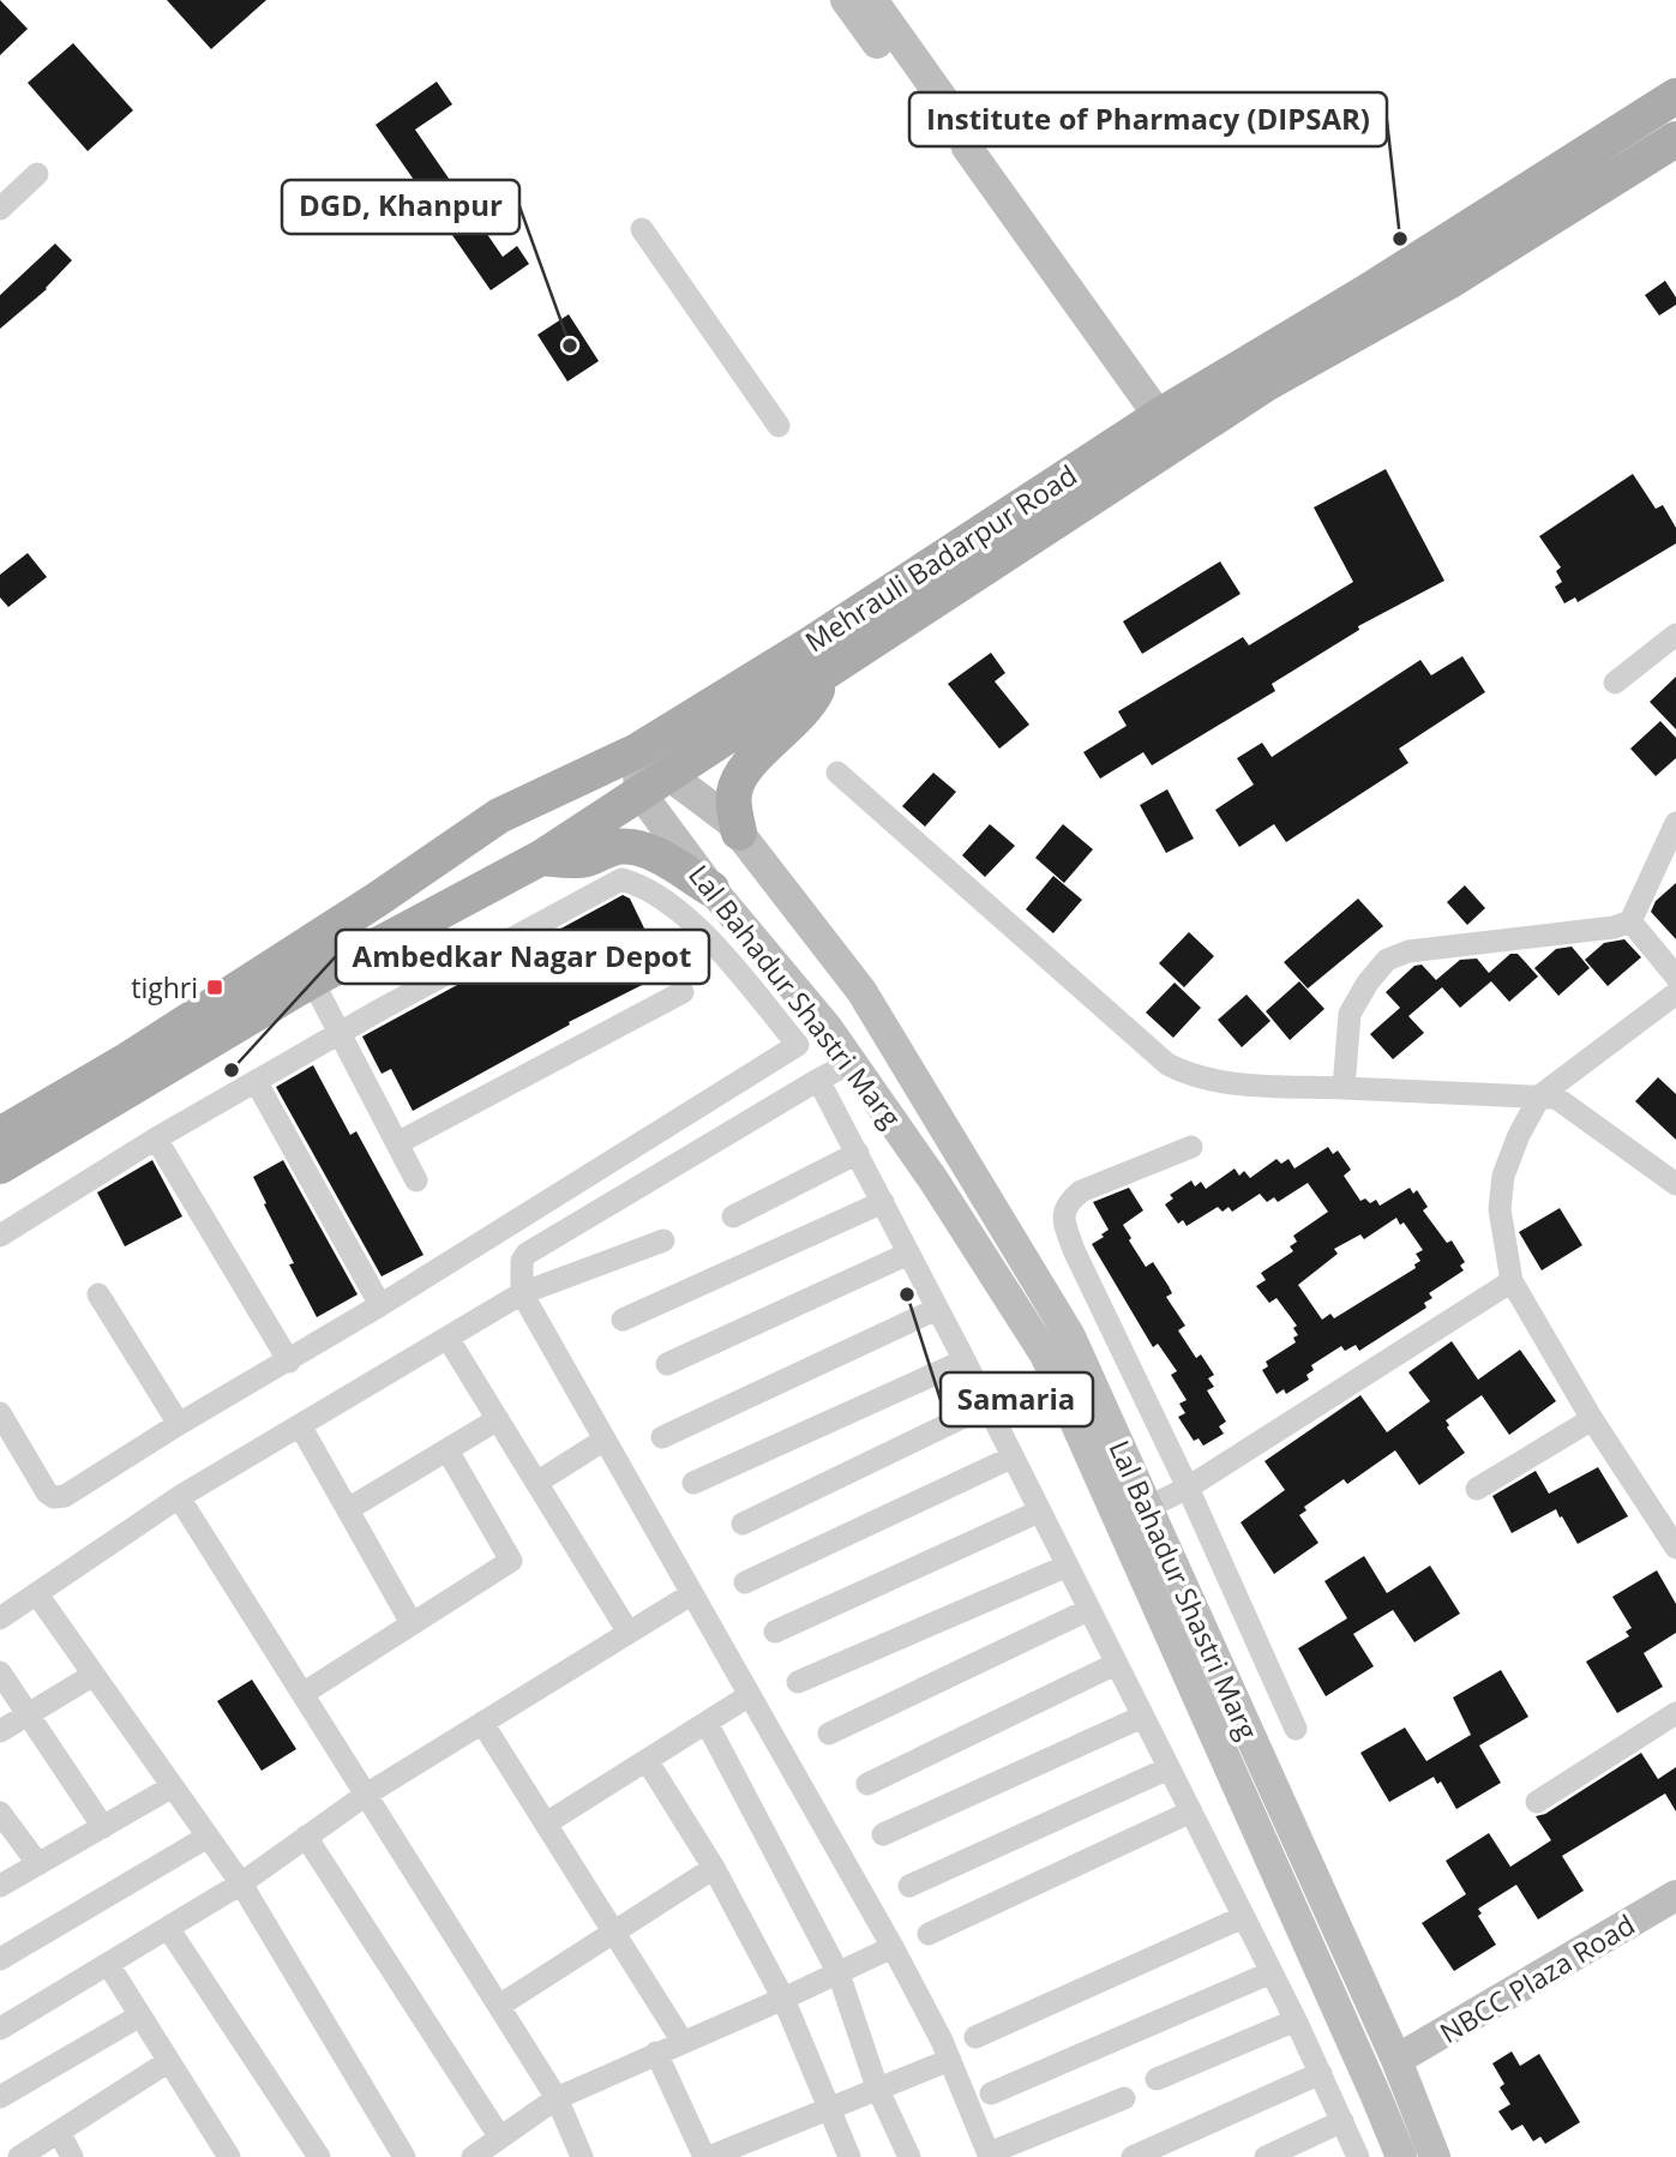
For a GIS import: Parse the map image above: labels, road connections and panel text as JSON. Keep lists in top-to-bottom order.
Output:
{
  "streets": {
    "main road": ["Mehrauli Badarpur Road", "Lal Bahadur Shastri Marg", "NBCC Plaza Road"]
  },
  "crossings": [
    ["Mehrauli Badarpur Road", "Lal Bahadur Shastri Marg"],
    ["Lal Bahadur Shastri Marg", "NBCC Plaza Road"]
  ],
  "places": {
    "other": [
      "Institute of Pharmacy (DIPSAR)",
      "DGD, Khanpur",
      "Ambedkar Nagar Depot",
      "Samaria"
    ],
    "transit": ["tighri"]
  }
}
